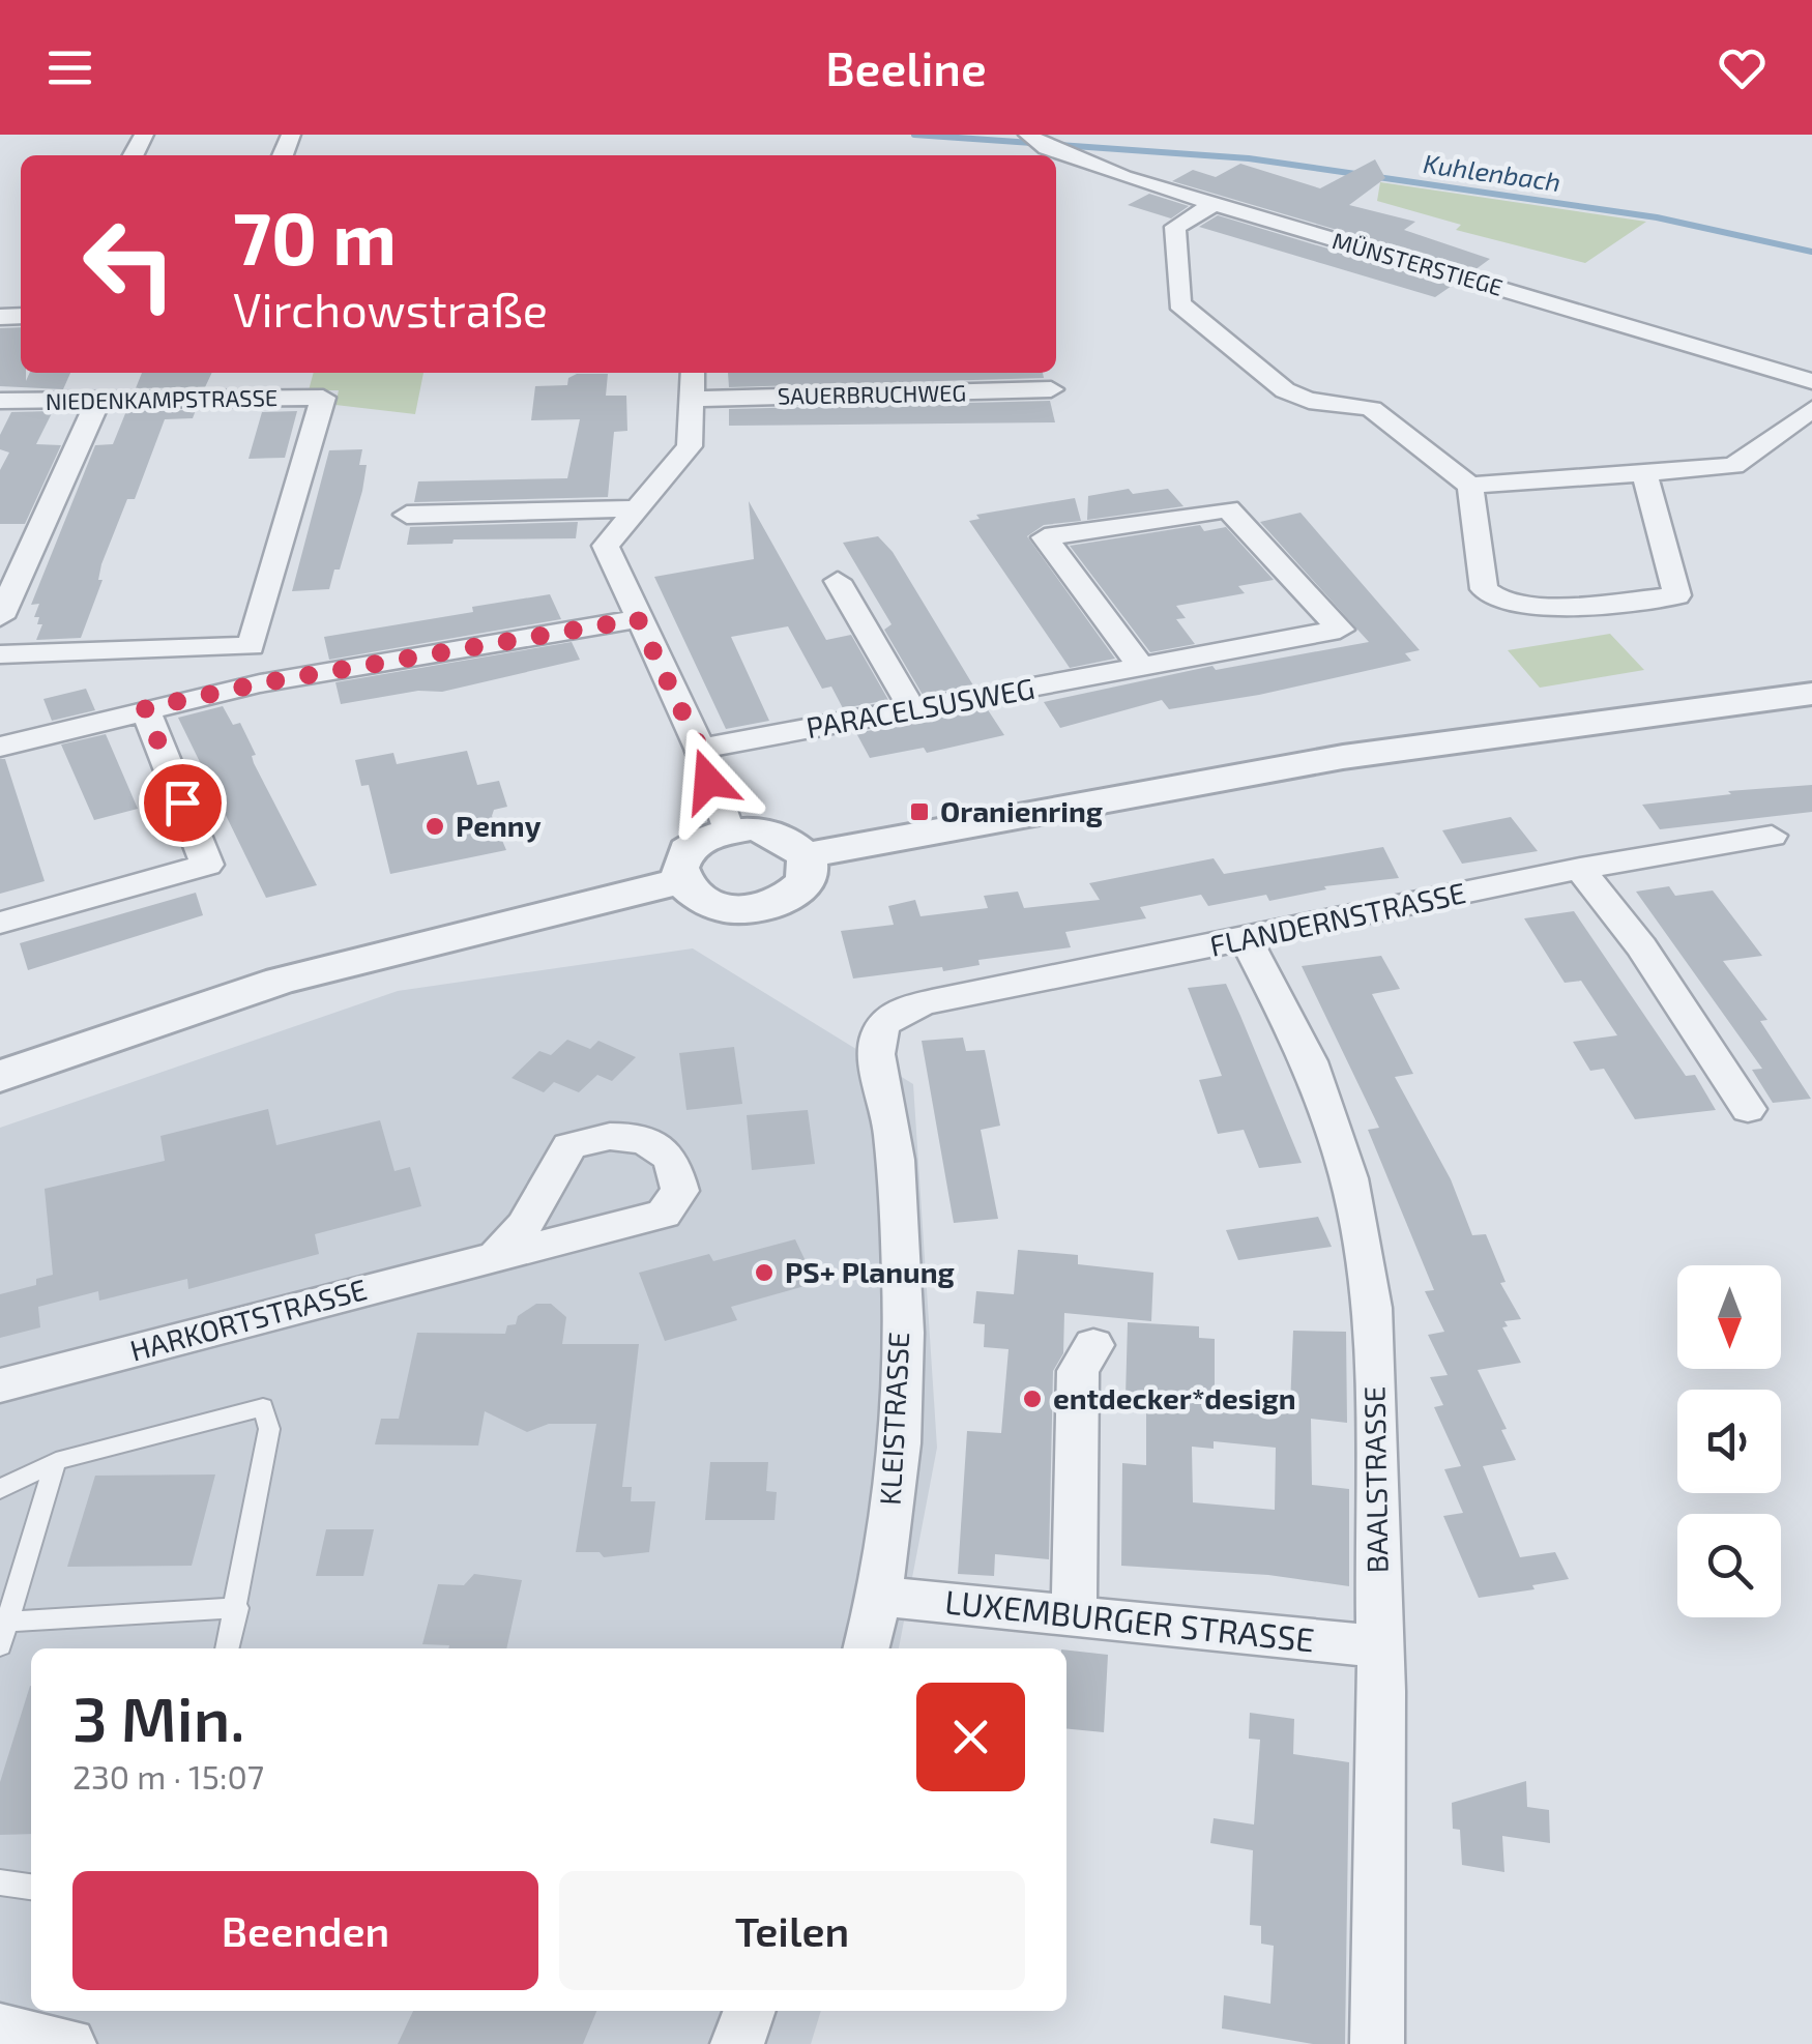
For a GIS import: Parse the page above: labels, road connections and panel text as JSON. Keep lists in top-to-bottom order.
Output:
{
  "streets": {
    "street": [
      "MÜNSTERSTIEGE",
      "SAUERBRUCHWEG",
      "NIEDENKAMPSTRASSE",
      "PARACELSUSWEG",
      "FLANDERNSTRASSE",
      "HARKORTSTRASSE",
      "KLEISTRASSE",
      "BAALSTRASSE",
      "LUXEMBURGER STRASSE"
    ]
  },
  "crossings": [
    ["FLANDERNSTRASSE", "KLEISTRASSE"],
    ["FLANDERNSTRASSE", "BAALSTRASSE"],
    ["KLEISTRASSE", "LUXEMBURGER STRASSE"],
    ["BAALSTRASSE", "LUXEMBURGER STRASSE"]
  ],
  "water": ["Kuhlenbach"],
  "places": {
    "transit": ["Oranienring"],
    "other": ["Penny", "PS+ Planung", "entdecker*design"]
  },
  "north": "bottom",
  "page": {
    "header": "Beeline",
    "turn": ["70 m", "Virchowstraße"],
    "heading": ["3 Min.", "230 m · 15:07"],
    "buttons": ["Beenden", "Teilen"]
  }
}
